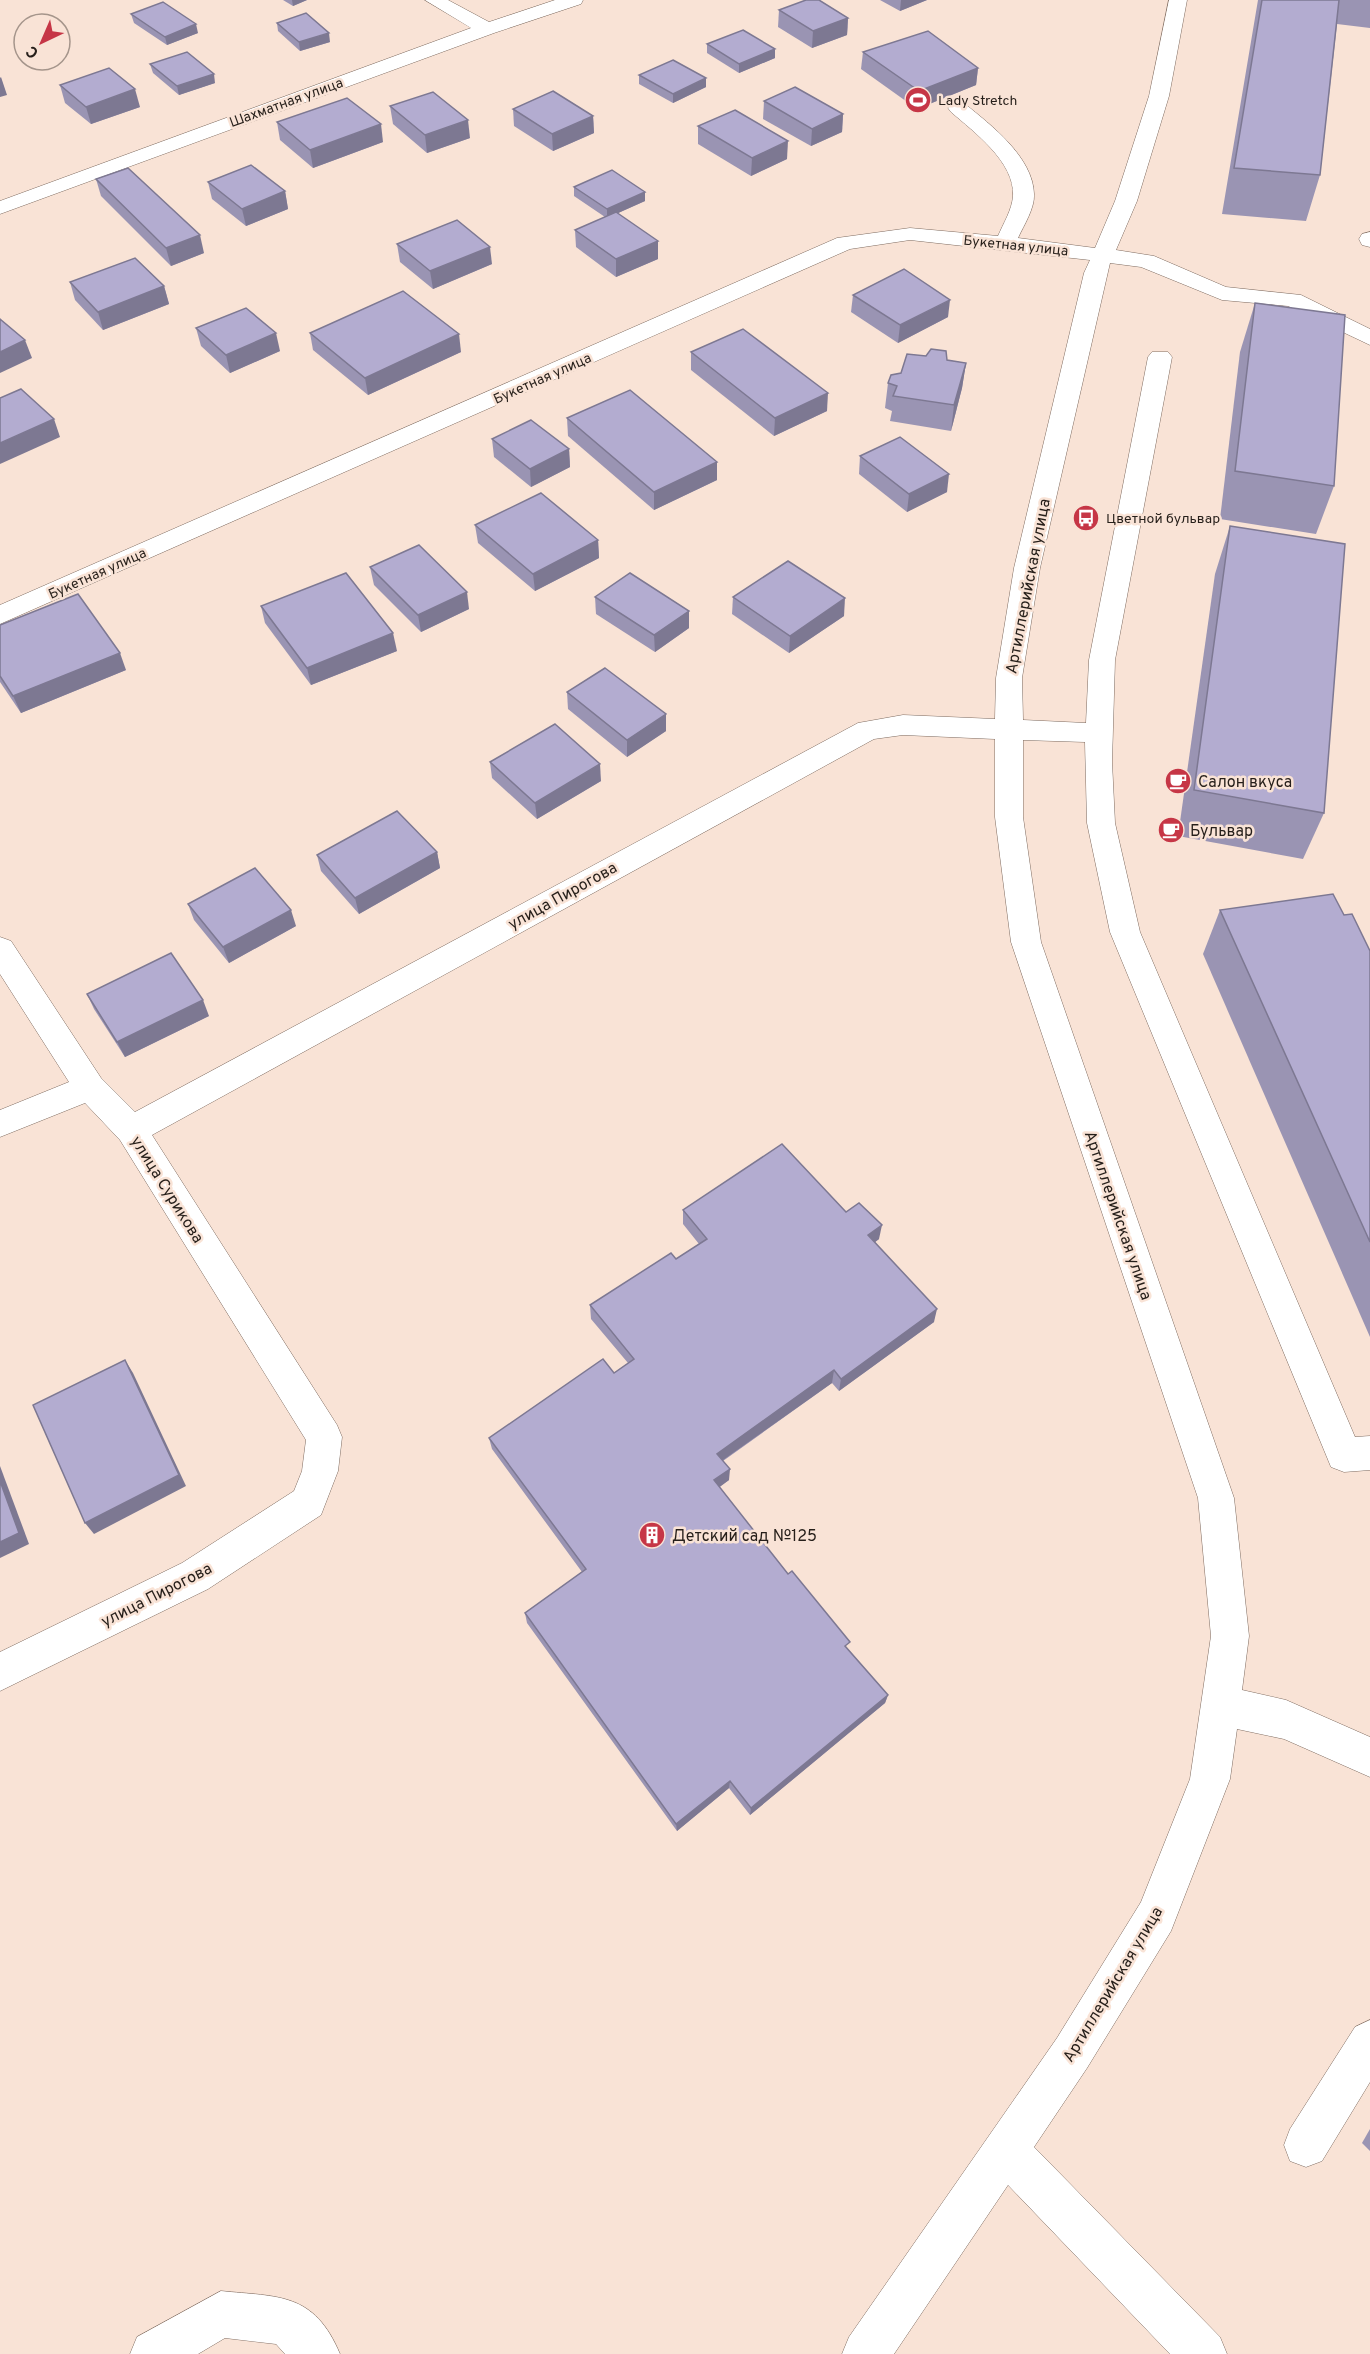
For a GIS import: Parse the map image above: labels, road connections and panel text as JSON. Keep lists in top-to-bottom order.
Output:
{
  "streets": {
    "street": [
      "Шахматная улица",
      "Букетная улица",
      "Артиллерийская улица",
      "улица Пирогова",
      "улица Сурикова"
    ]
  },
  "crossings": [
    ["Букетная улица", "Артиллерийская улица"],
    ["Артиллерийская улица", "улица Пирогова"],
    ["улица Пирогова", "улица Сурикова"]
  ],
  "places": {
    "sports": ["Lady Stretch"],
    "bus stop": ["Цветной бульвар"],
    "cafe": ["Салон вкуса", "Бульвар"],
    "building": ["Детский сад №125"]
  },
  "north": "bottom left"
}
